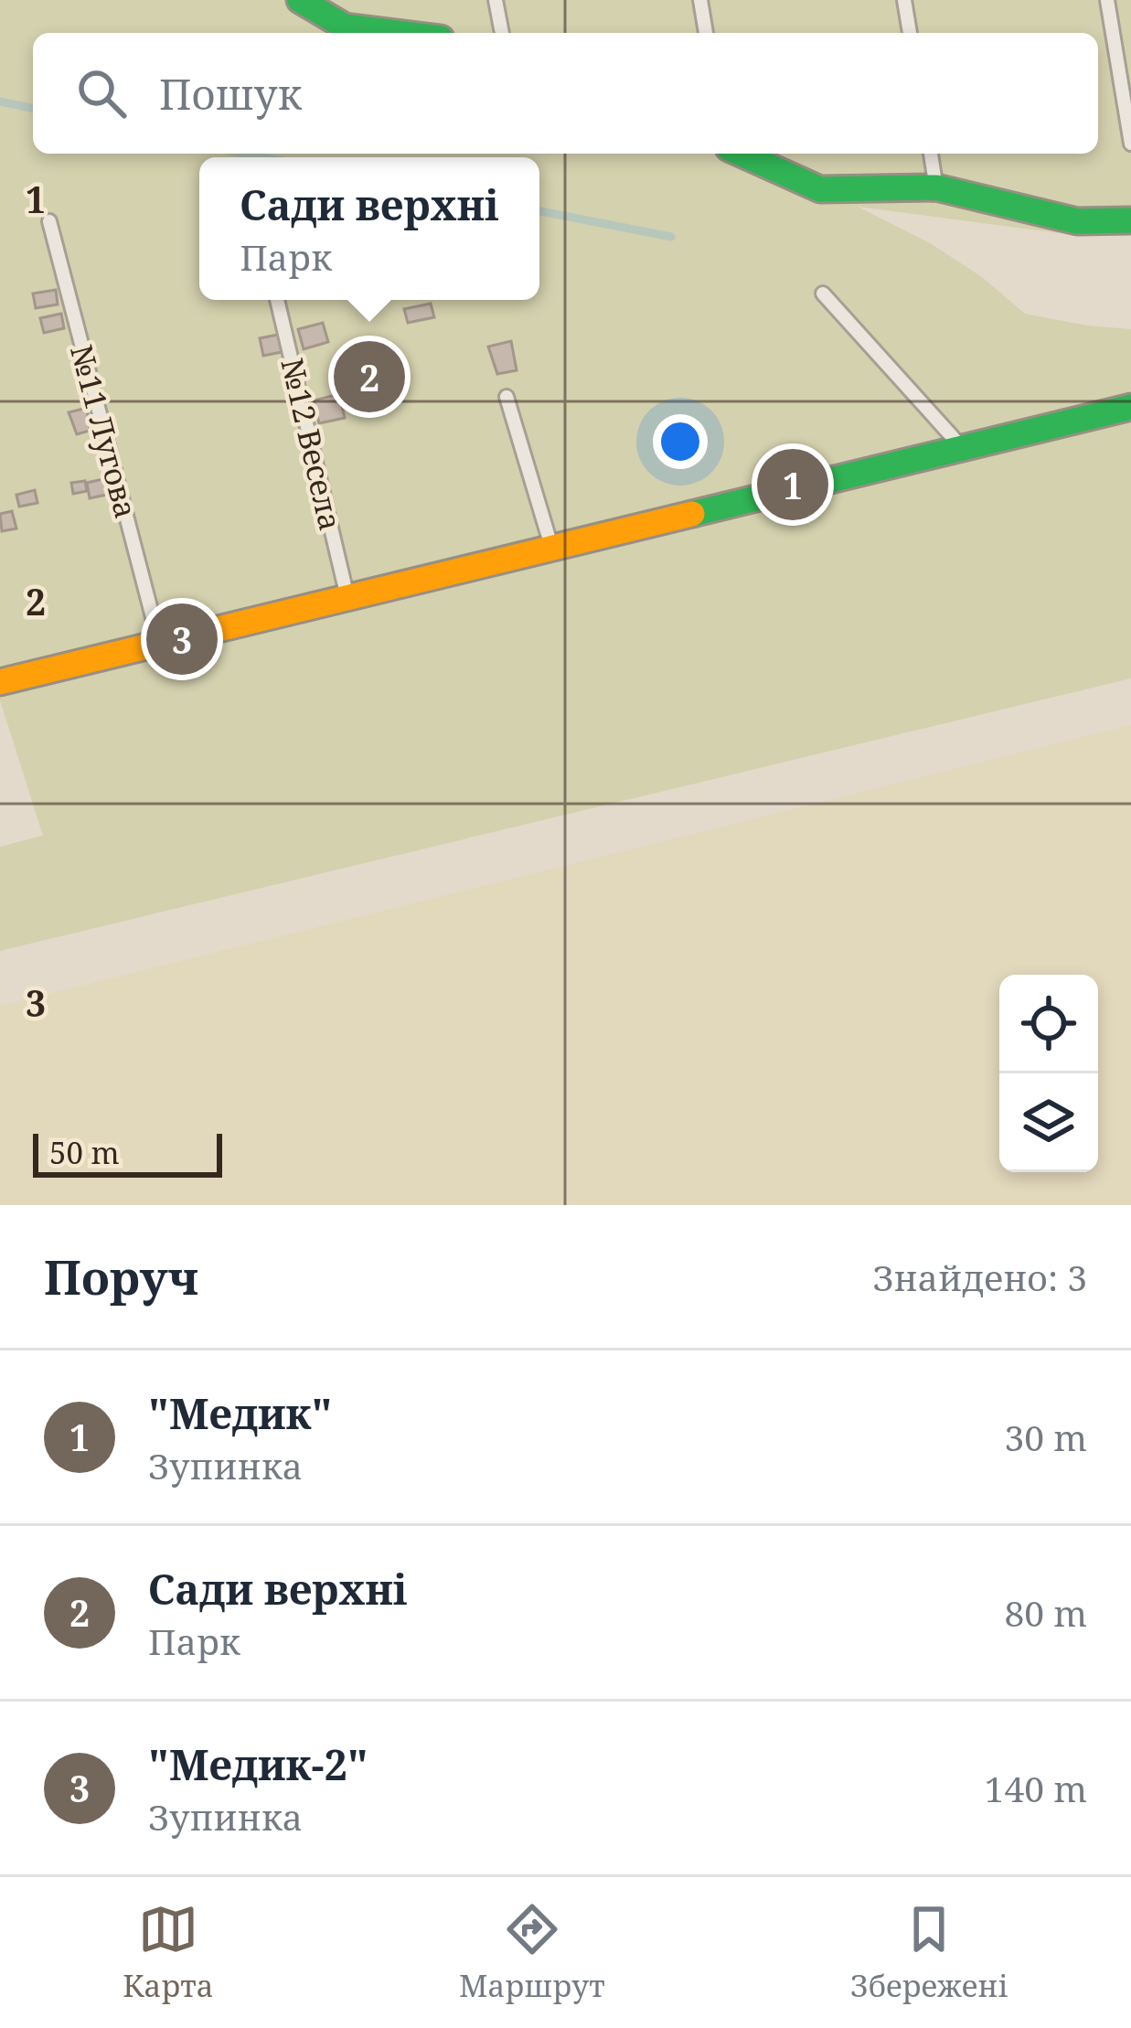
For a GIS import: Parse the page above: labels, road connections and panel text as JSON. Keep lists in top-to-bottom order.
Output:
{
  "streets": {
    "lane": ["№11 Лугова", "№12 Весела"]
  },
  "scale_bar": "50 m",
  "page": {
    "search": "Пошук",
    "popup": ["Сади верхні", "Парк"],
    "pins": ["2", "1", "3"],
    "scale": "50 m",
    "heading": ["Поруч", "Знайдено: 3"],
    "list": [
      {
        "mark": "1",
        "name": "\"Медик\"",
        "note": "Зупинка",
        "value": "30 m"
      },
      {
        "mark": "2",
        "name": "Сади верхні",
        "note": "Парк",
        "value": "80 m"
      },
      {
        "mark": "3",
        "name": "\"Медик-2\"",
        "note": "Зупинка",
        "value": "140 m"
      }
    ],
    "nav": ["Карта", "Маршрут", "Збережені"]
  },
  "grid": {
    "rows": ["1", "2", "3"]
  }
}
